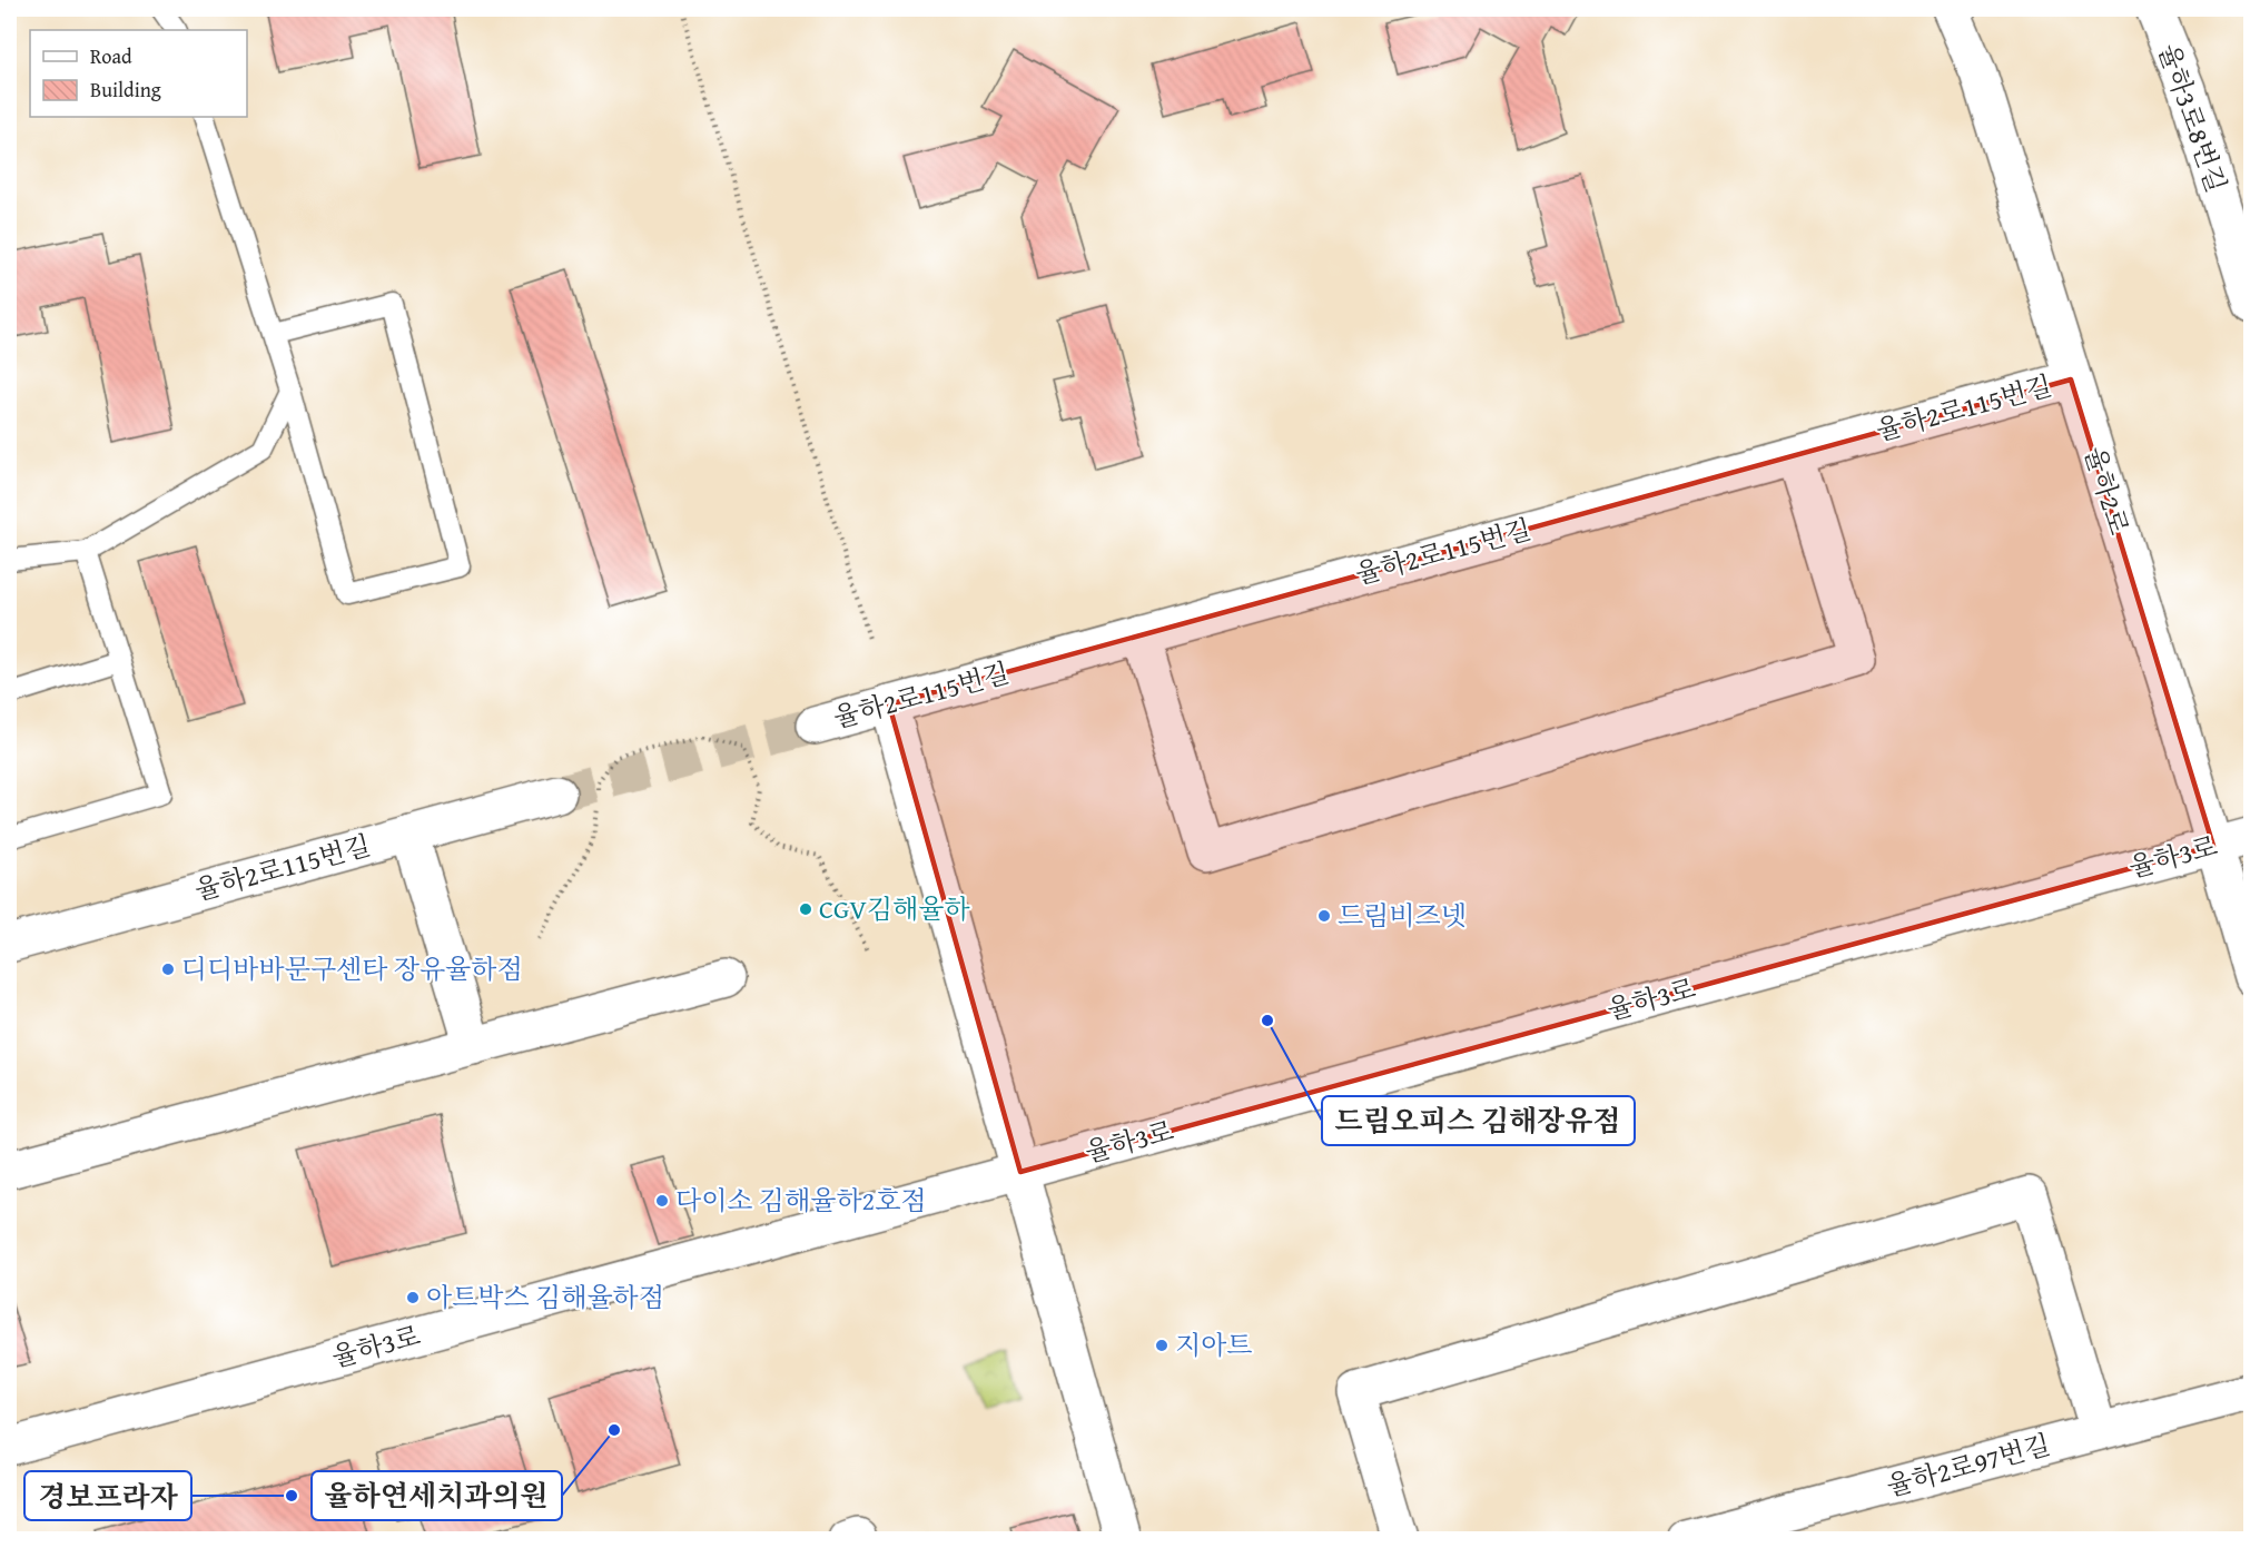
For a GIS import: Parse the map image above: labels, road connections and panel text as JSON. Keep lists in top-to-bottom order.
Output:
{
  "streets": {
    "street": [
      "율하3로8번길",
      "율하2로115번길",
      "율하2로",
      "율하3로",
      "율하2로97번길"
    ]
  },
  "crossings": [
    ["율하2로115번길", "율하2로"],
    ["율하2로", "율하3로"]
  ],
  "places": [
    "CGV김해율하",
    "드림비즈넷",
    "디디바바문구센타 장유율하점",
    "드림오피스 김해장유점",
    "다이소 김해율하2호점",
    "아트박스 김해율하점",
    "지아트",
    "율하연세치과의원",
    "경보프라자"
  ],
  "legend": ["Road", "Building"]
}
